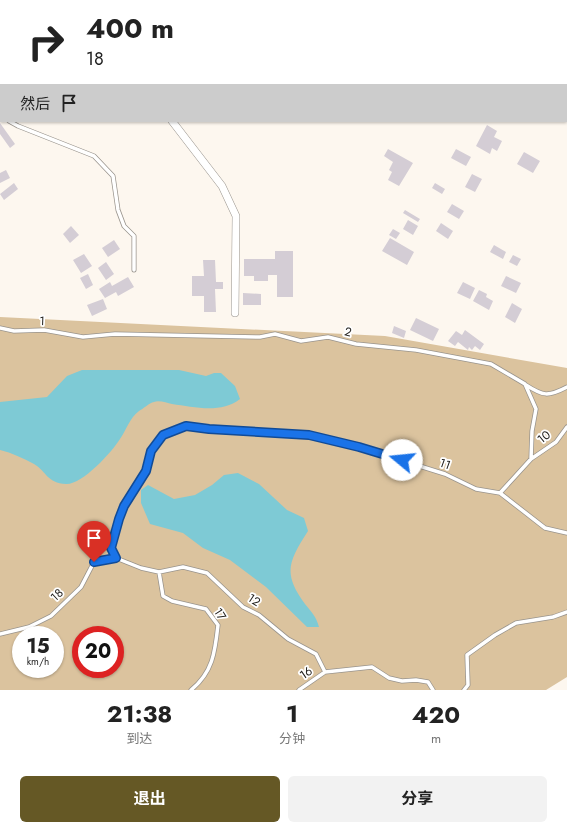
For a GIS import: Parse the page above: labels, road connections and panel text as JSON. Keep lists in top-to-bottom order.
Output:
{
  "streets": {
    "lane": [
      "1",
      "2",
      "10",
      "11",
      "18",
      "12",
      "17",
      "16"
    ]
  },
  "crossings": [
    ["1", "2"],
    ["10", "11"],
    ["11", "18"],
    ["12", "17"],
    ["12", "16"]
  ],
  "page": {
    "turn": ["400 m", "18"],
    "then": "然后",
    "speed": "15 km/h",
    "limit": "20",
    "eta": [
      "21:38",
      "到达",
      "1",
      "分钟",
      "420",
      "m"
    ],
    "buttons": ["退出", "分享"]
  }
}
